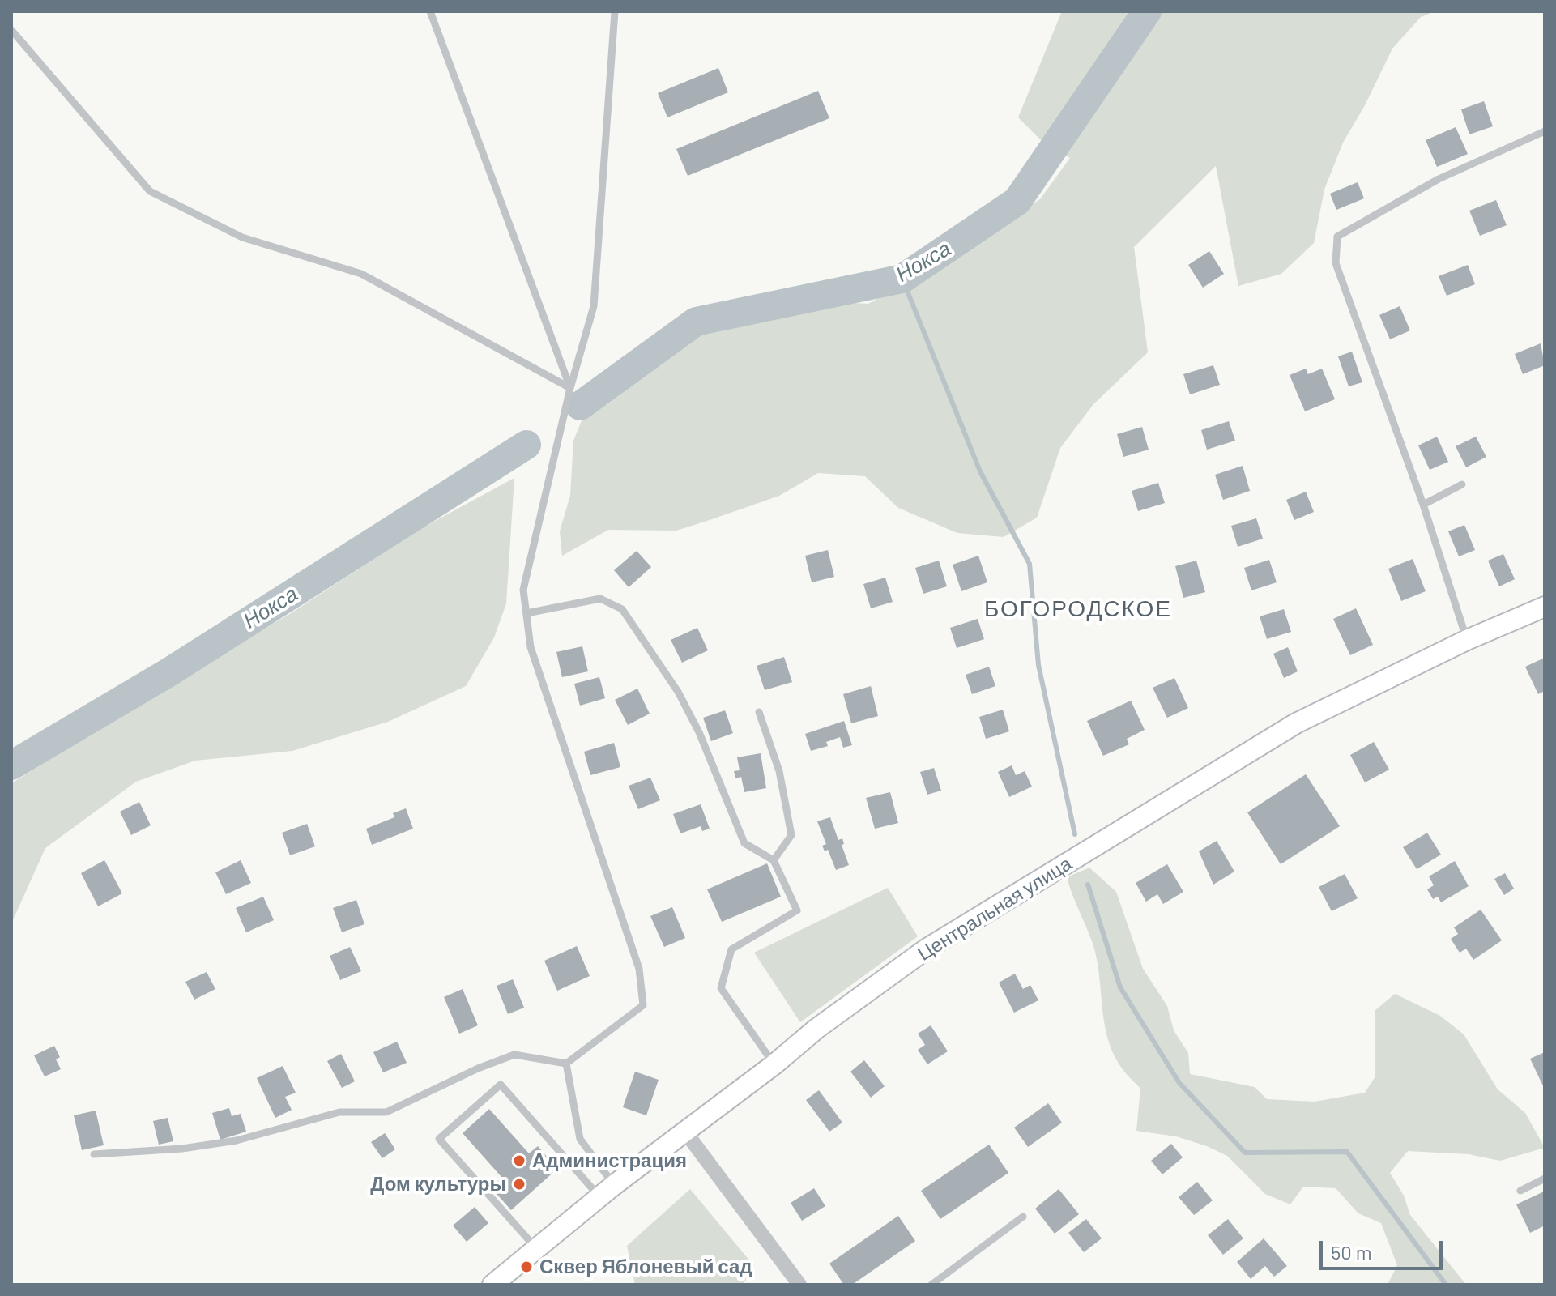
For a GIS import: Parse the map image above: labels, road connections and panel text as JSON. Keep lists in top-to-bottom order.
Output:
{
  "streets": {
    "street": ["Центральная улица"]
  },
  "districts": ["БОГОРОДСКОЕ"],
  "water": ["Нокса"],
  "places": ["Администрация", "Дом культуры", "Сквер Яблоневый сад"],
  "scale_bar": "50 m"
}
